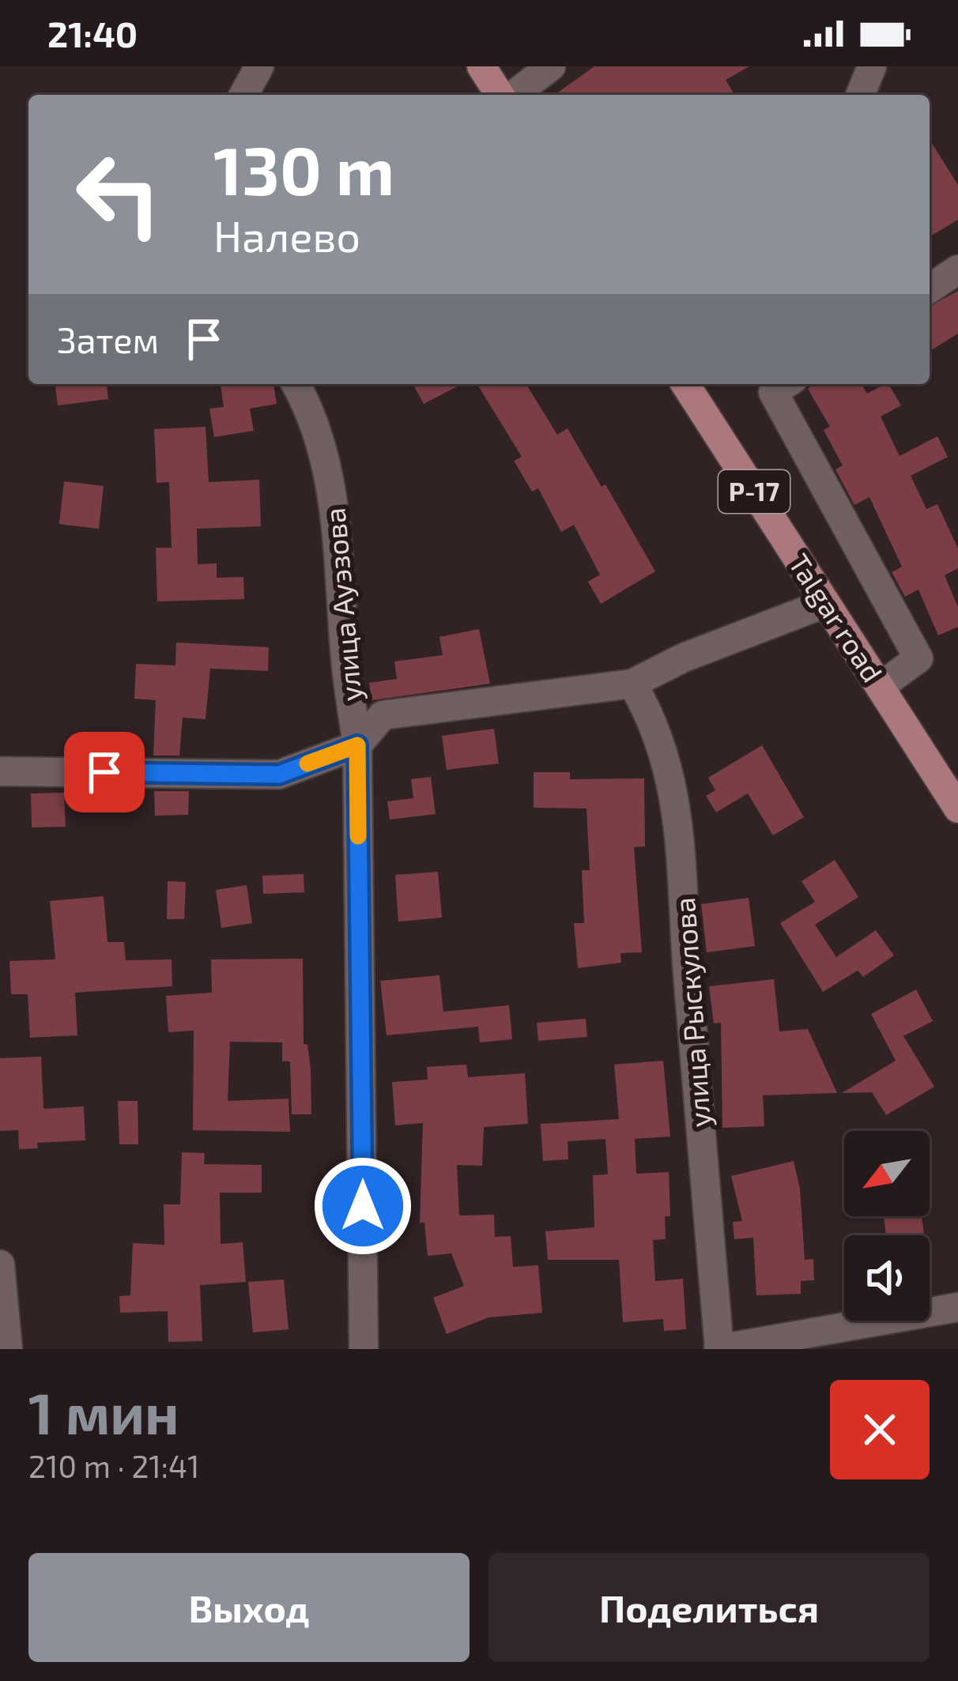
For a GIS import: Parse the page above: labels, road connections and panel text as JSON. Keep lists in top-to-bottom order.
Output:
{
  "streets": {
    "main road": ["P-17", "Talgar road"],
    "street": ["улица Ауэзова", "улица Рыскулова"]
  },
  "north": "bottom left",
  "page": {
    "status": "21:40",
    "turn": ["130 m", "Налево"],
    "then": "Затем",
    "heading": ["1 мин", "210 m · 21:41"],
    "buttons": ["Выход", "Поделиться"]
  }
}
